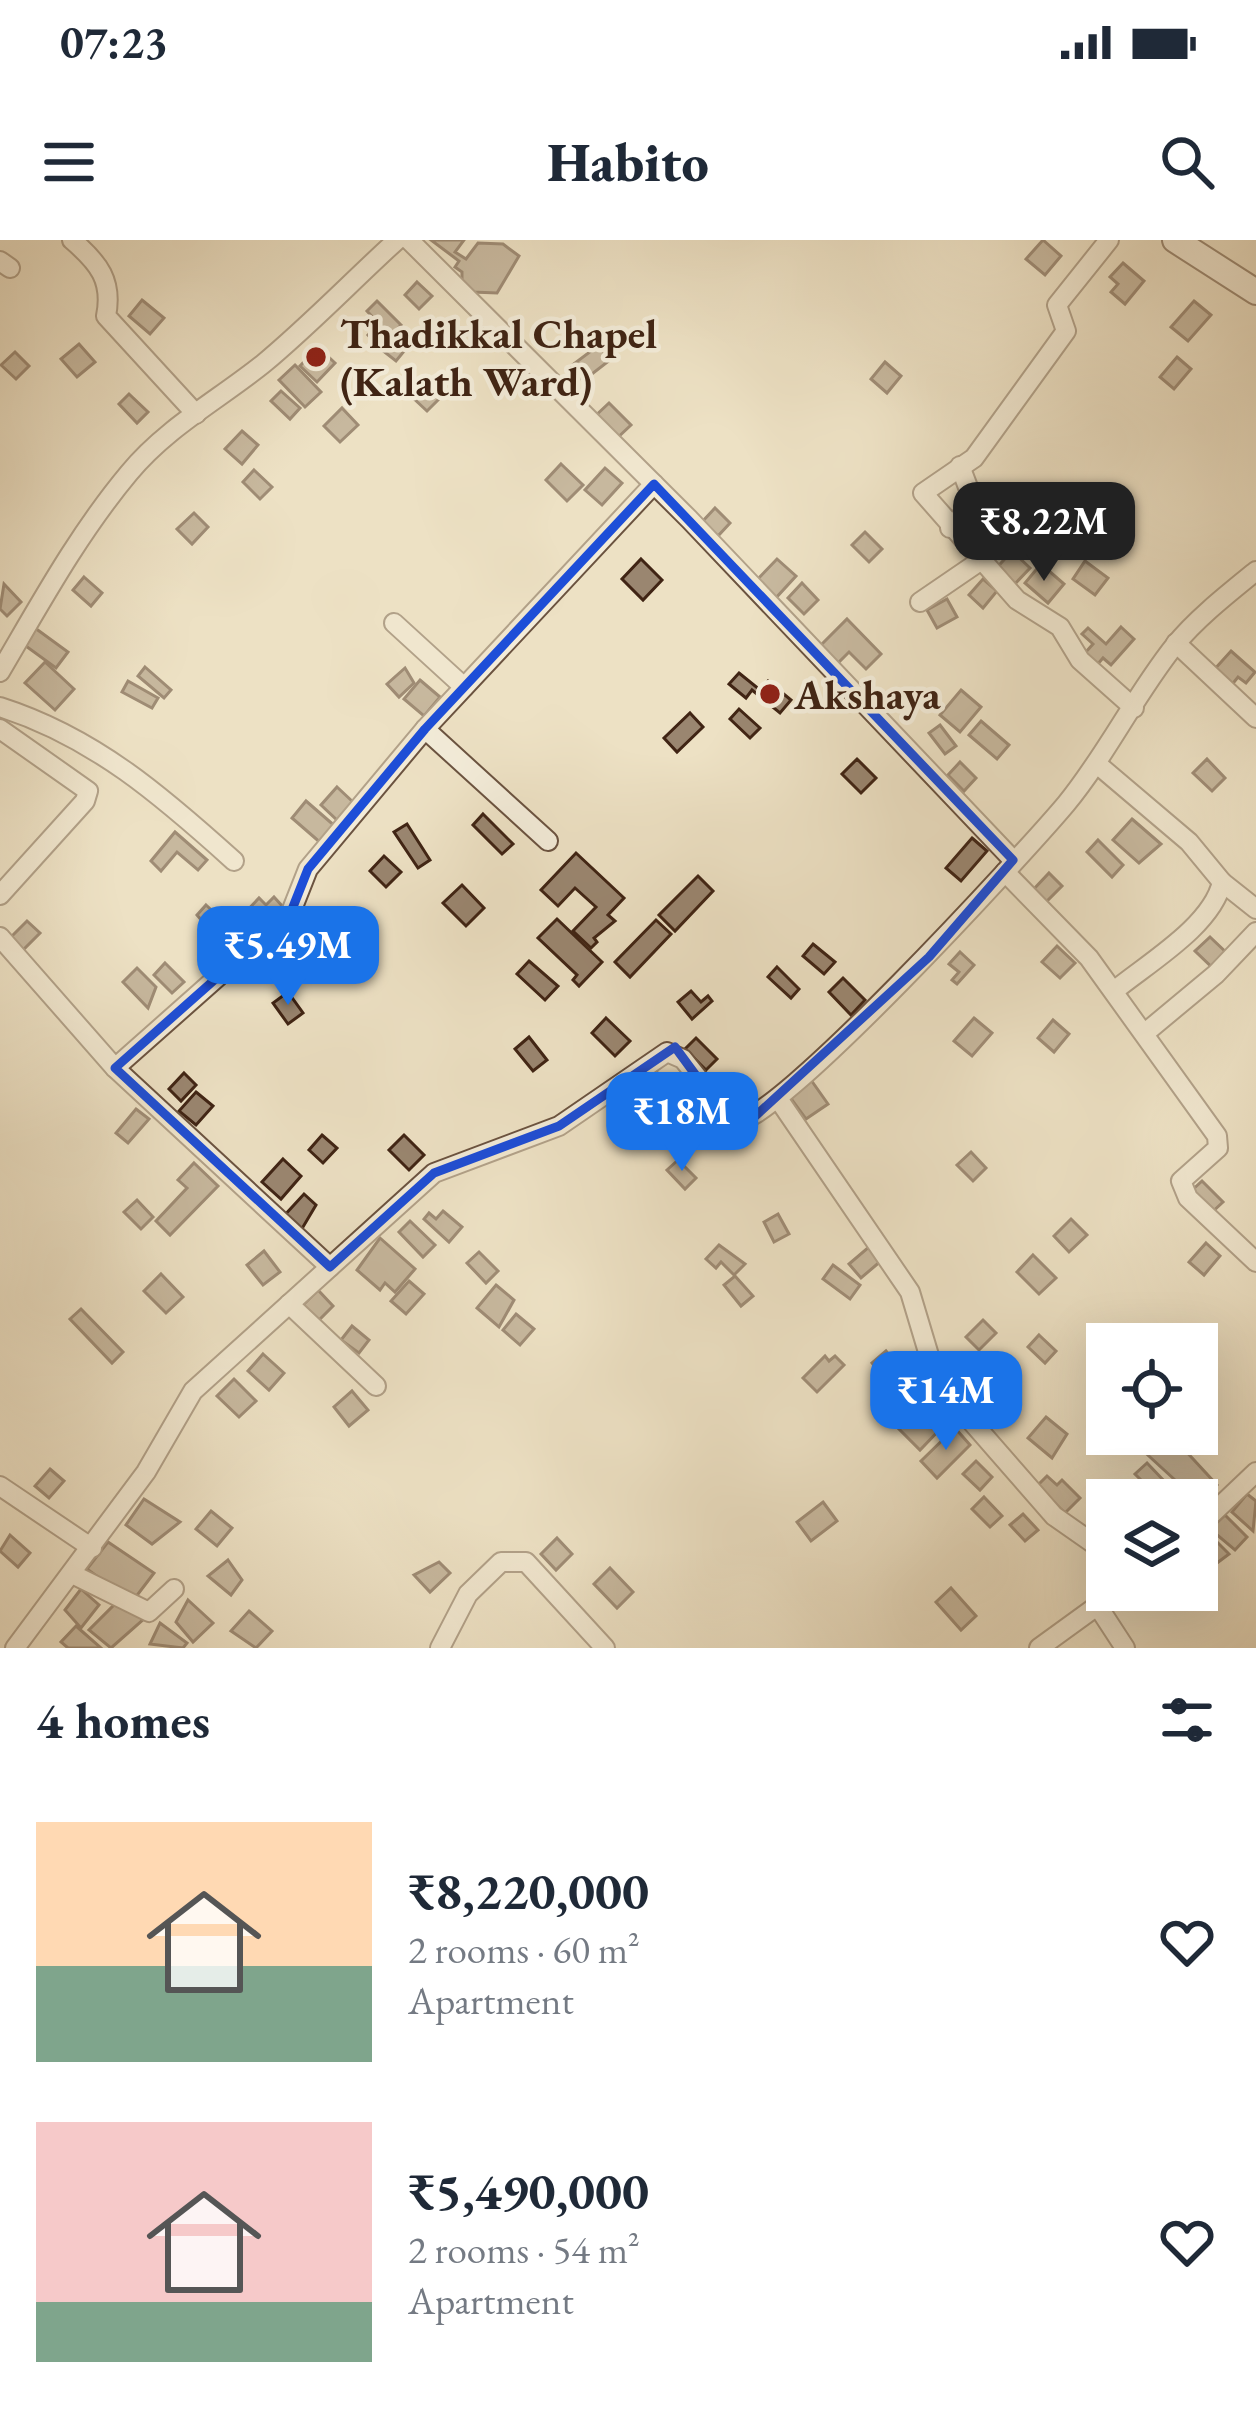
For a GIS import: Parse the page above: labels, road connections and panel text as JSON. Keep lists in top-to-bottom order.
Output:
{
  "places": ["Thadikkal Chapel (Kalath Ward)", "Akshaya"],
  "page": {
    "status": "07:23",
    "header": "Habito",
    "price": [
      "₹8.22M",
      "₹5.49M",
      "₹18M",
      "₹14M"
    ],
    "heading": "4 homes",
    "list": [
      {
        "name": "₹8,220,000",
        "note": "2 rooms · 60 m² · Apartment"
      },
      {
        "name": "₹5,490,000",
        "note": "2 rooms · 54 m² · Apartment"
      }
    ]
  }
}
